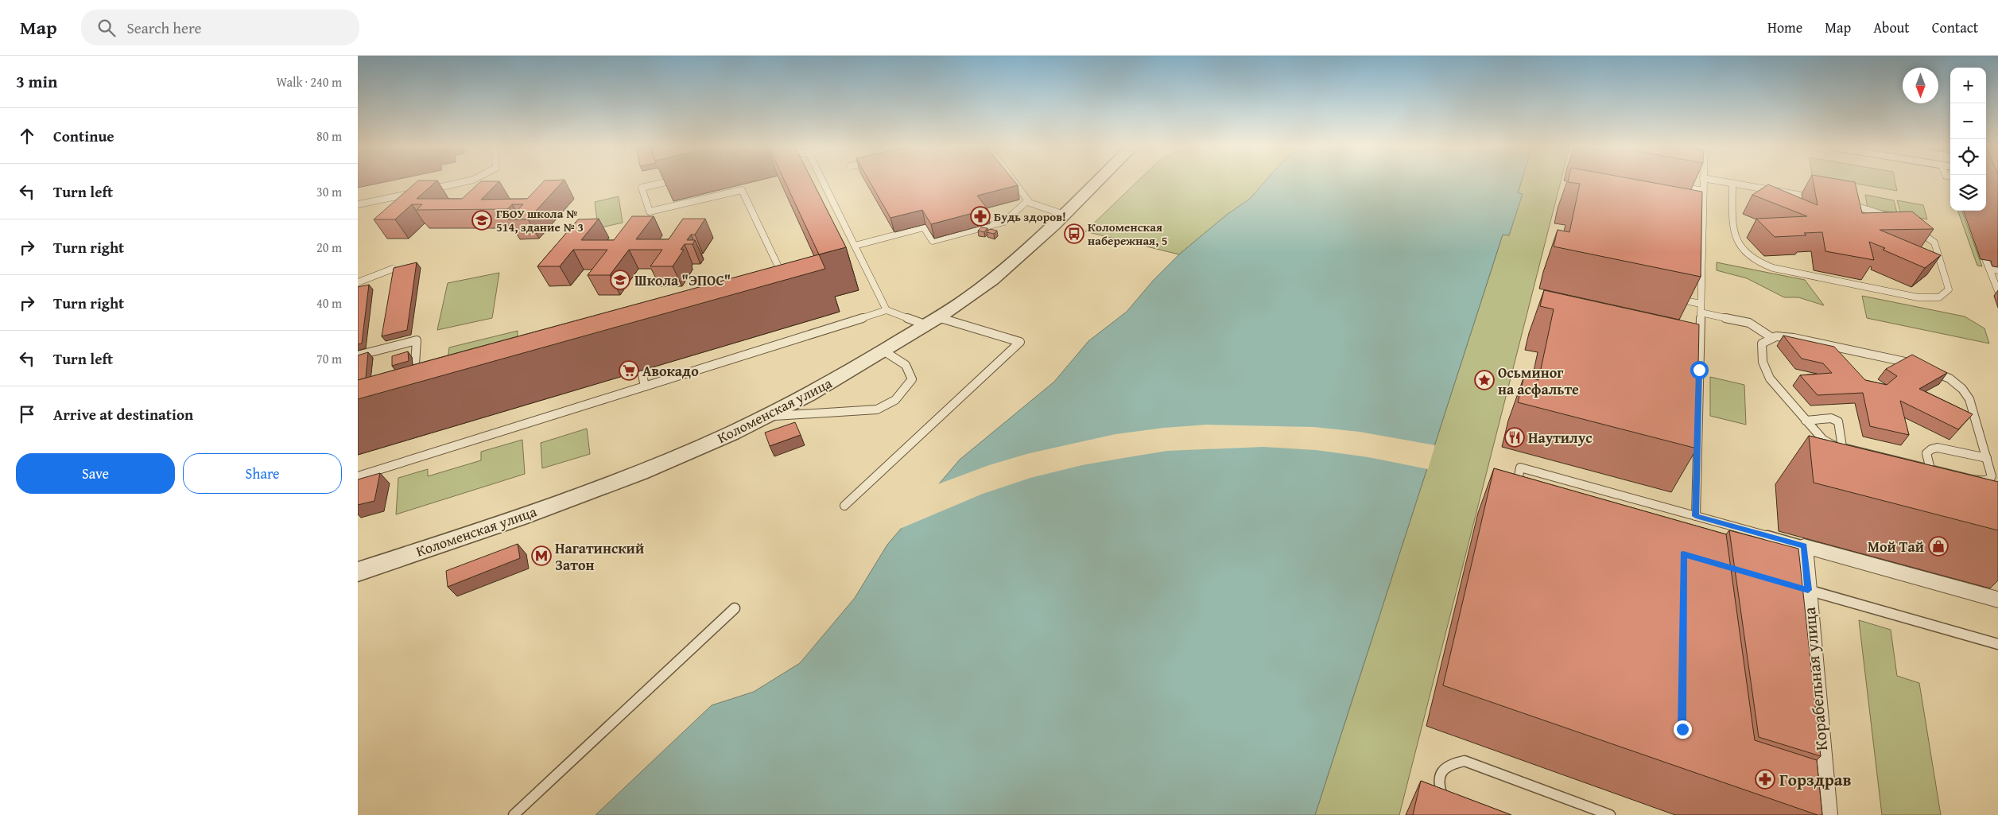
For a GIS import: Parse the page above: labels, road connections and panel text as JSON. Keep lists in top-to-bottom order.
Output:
{
  "streets": {
    "street": ["Коломенская улица", "Корабельная улица"]
  },
  "places": {
    "pharmacy": ["Будь здоров!", "Горздрав"],
    "school or university": ["ГБОУ школа № 514, здание № 3", "Школа \"ЭПОС\""],
    "bus stop": ["Коломенская набережная, 5"],
    "supermarket": ["Авокадо"],
    "place": ["Осьминог на асфальте"],
    "restaurant": ["Наутилус"],
    "shop": ["Мой Тай"],
    "metro station": ["Нагатинский Затон"]
  },
  "north": "bottom",
  "page": {
    "header": "Map",
    "search": "Search here",
    "nav": [
      "Home",
      "Map",
      "About",
      "Contact"
    ],
    "heading": ["3 min", "Walk · 240 m"],
    "map_buttons": ["+", "−"],
    "list": [
      ["Continue", "80 m"],
      ["Turn left", "30 m"],
      ["Turn right", "20 m"],
      ["Turn right", "40 m"],
      ["Turn left", "70 m"],
      "Arrive at destination"
    ],
    "buttons": ["Save", "Share"]
  }
}
